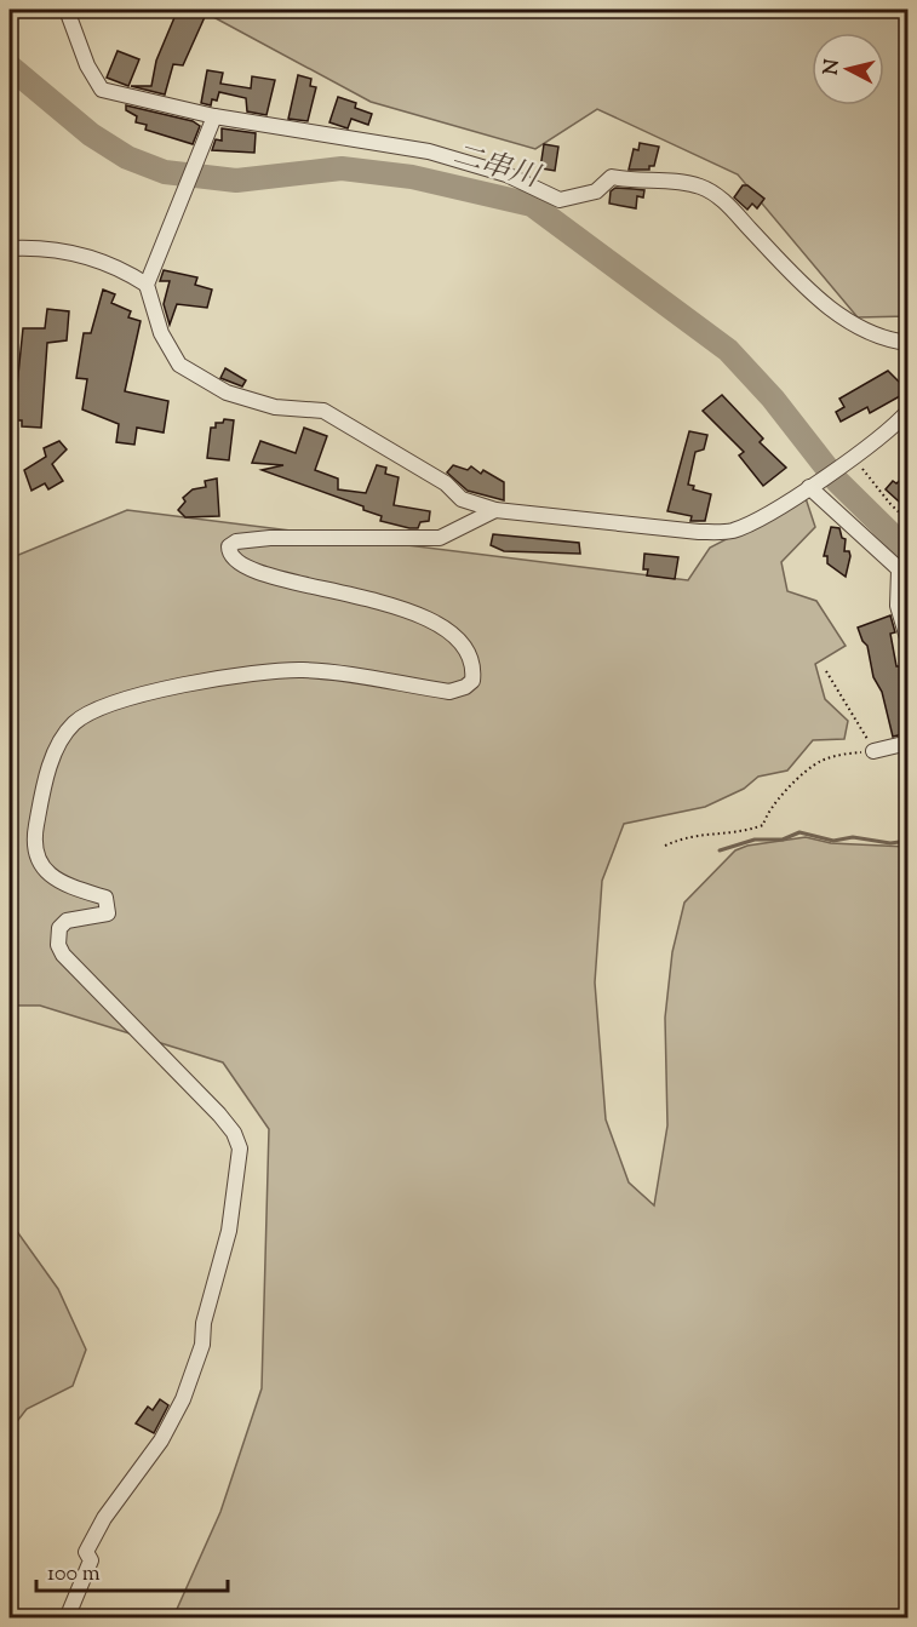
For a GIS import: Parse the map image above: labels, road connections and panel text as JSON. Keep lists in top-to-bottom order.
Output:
{
  "water": ["二串川"],
  "scale_bar": "100 m",
  "north": "left"
}
